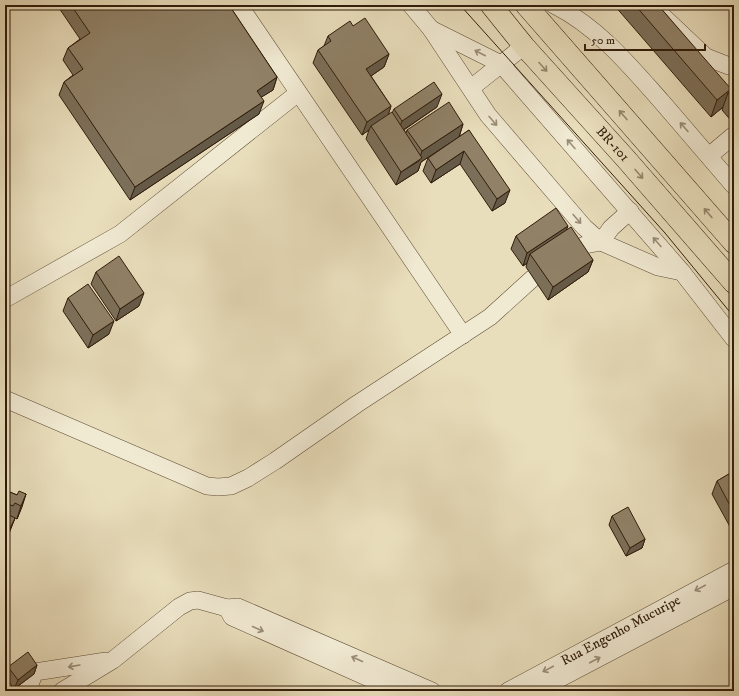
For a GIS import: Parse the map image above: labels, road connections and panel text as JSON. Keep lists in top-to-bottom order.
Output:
{
  "streets": {
    "main road": ["BR-101"],
    "street": ["Rua Engenho Mucuripe"]
  },
  "scale_bar": "50 m"
}
